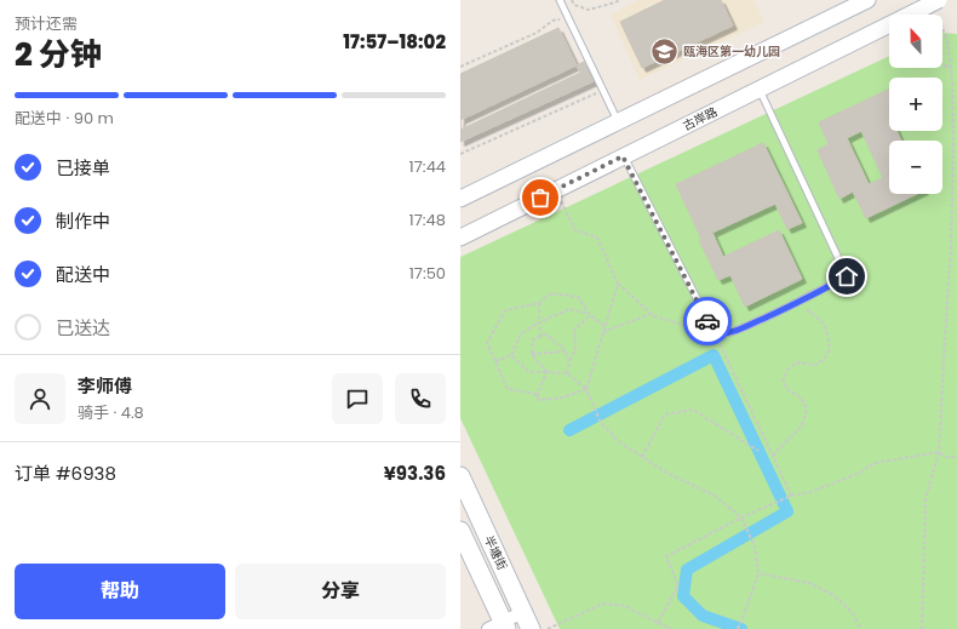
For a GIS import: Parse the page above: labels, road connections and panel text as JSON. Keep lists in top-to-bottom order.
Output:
{
  "streets": {
    "main road": ["半塘街"],
    "street": ["古岸路"]
  },
  "places": {
    "school or university": ["瓯海区第一幼儿园"]
  },
  "north": "top",
  "page": {
    "heading": ["2 分钟", "预计还需", "17:57–18:02"],
    "panel": [
      "李师傅",
      "骑手 · 4.8",
      "订单 #6938",
      "¥93.36"
    ],
    "map_buttons": ["+", "−"],
    "bar": "配送中 · 90 m",
    "list": [
      ["已接单", "17:44"],
      ["制作中", "17:48"],
      ["配送中", "17:50"],
      "已送达"
    ],
    "buttons": ["帮助", "分享"]
  }
}
